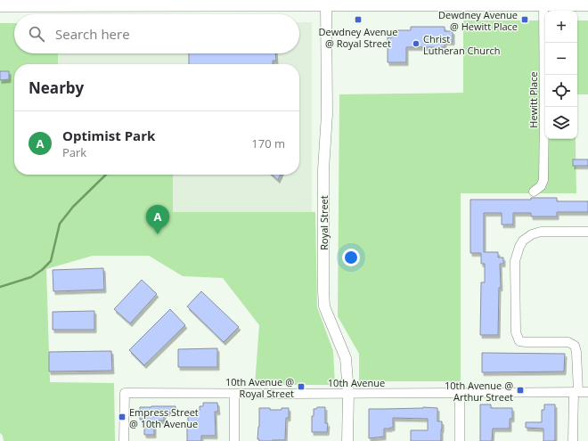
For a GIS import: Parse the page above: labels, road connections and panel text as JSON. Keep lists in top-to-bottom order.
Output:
{
  "streets": {
    "street": ["Hewitt Place", "Royal Street", "10th Avenue"]
  },
  "crossings": [
    ["Royal Street", "10th Avenue"]
  ],
  "places": {
    "transit": [
      "Dewdney Avenue @ Royal Street",
      "Dewdney Avenue @ Hewitt Place",
      "10th Avenue @ Royal Street",
      "10th Avenue @ Arthur Street",
      "Empress Street @ 10th Avenue"
    ],
    "other": ["Christ Lutheran Church"]
  },
  "page": {
    "map_buttons": ["+", "−"],
    "search": "Search here",
    "heading": "Nearby",
    "list": [
      {
        "mark": "A",
        "name": "Optimist Park",
        "note": "Park",
        "value": "170 m"
      }
    ],
    "pins": "A"
  }
}
